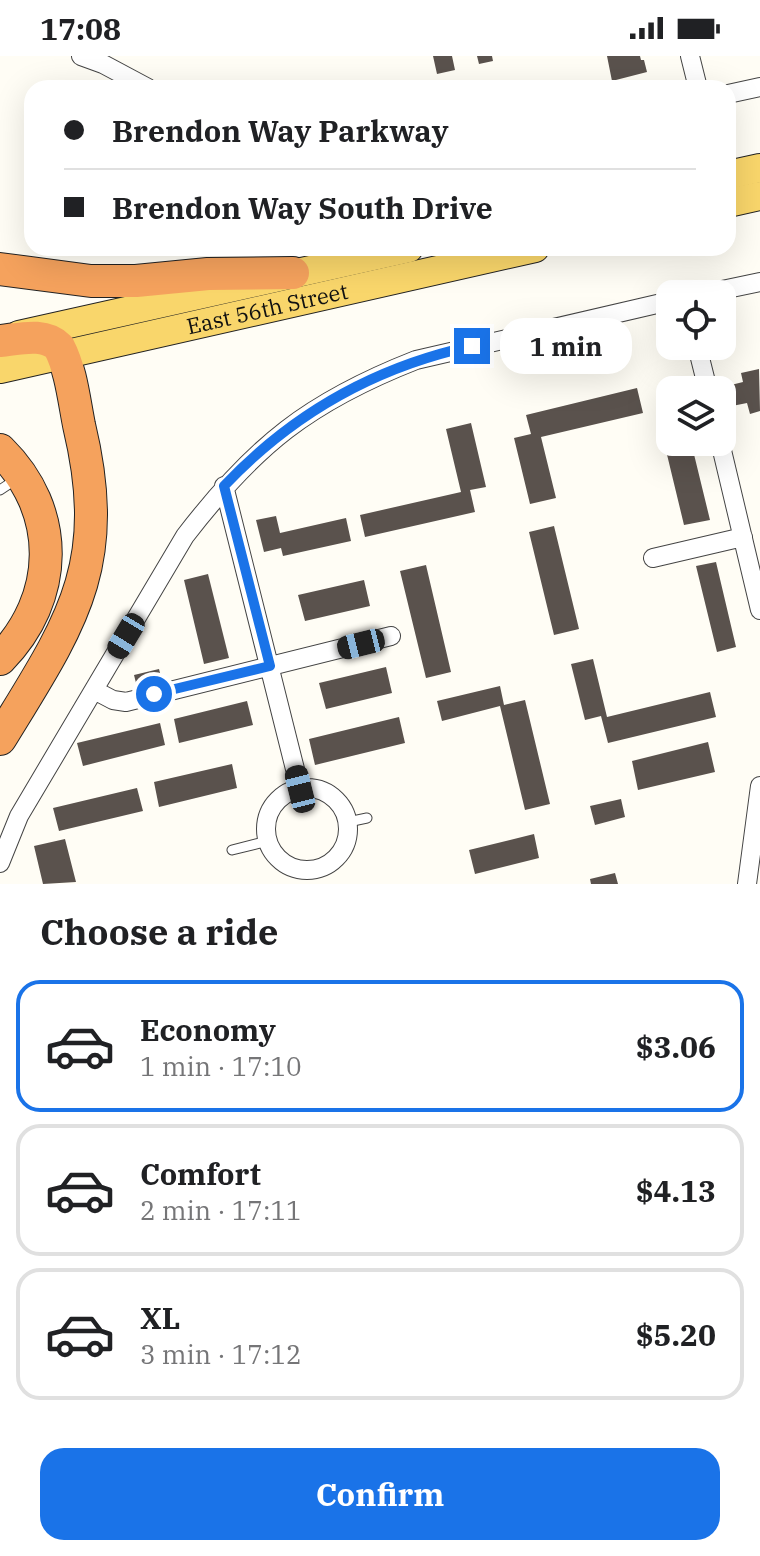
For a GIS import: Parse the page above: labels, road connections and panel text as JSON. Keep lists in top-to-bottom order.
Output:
{
  "streets": {
    "main road": ["East 56th Street"]
  },
  "page": {
    "status": "17:08",
    "banner": ["Brendon Way Parkway", "Brendon Way South Drive"],
    "bubble": "1 min",
    "heading": "Choose a ride",
    "list": [
      {
        "name": "Economy",
        "note": "1 min · 17:10",
        "value": "$3.06"
      },
      {
        "name": "Comfort",
        "note": "2 min · 17:11",
        "value": "$4.13"
      },
      {
        "name": "XL",
        "note": "3 min · 17:12",
        "value": "$5.20"
      }
    ],
    "buttons": "Confirm"
  }
}
